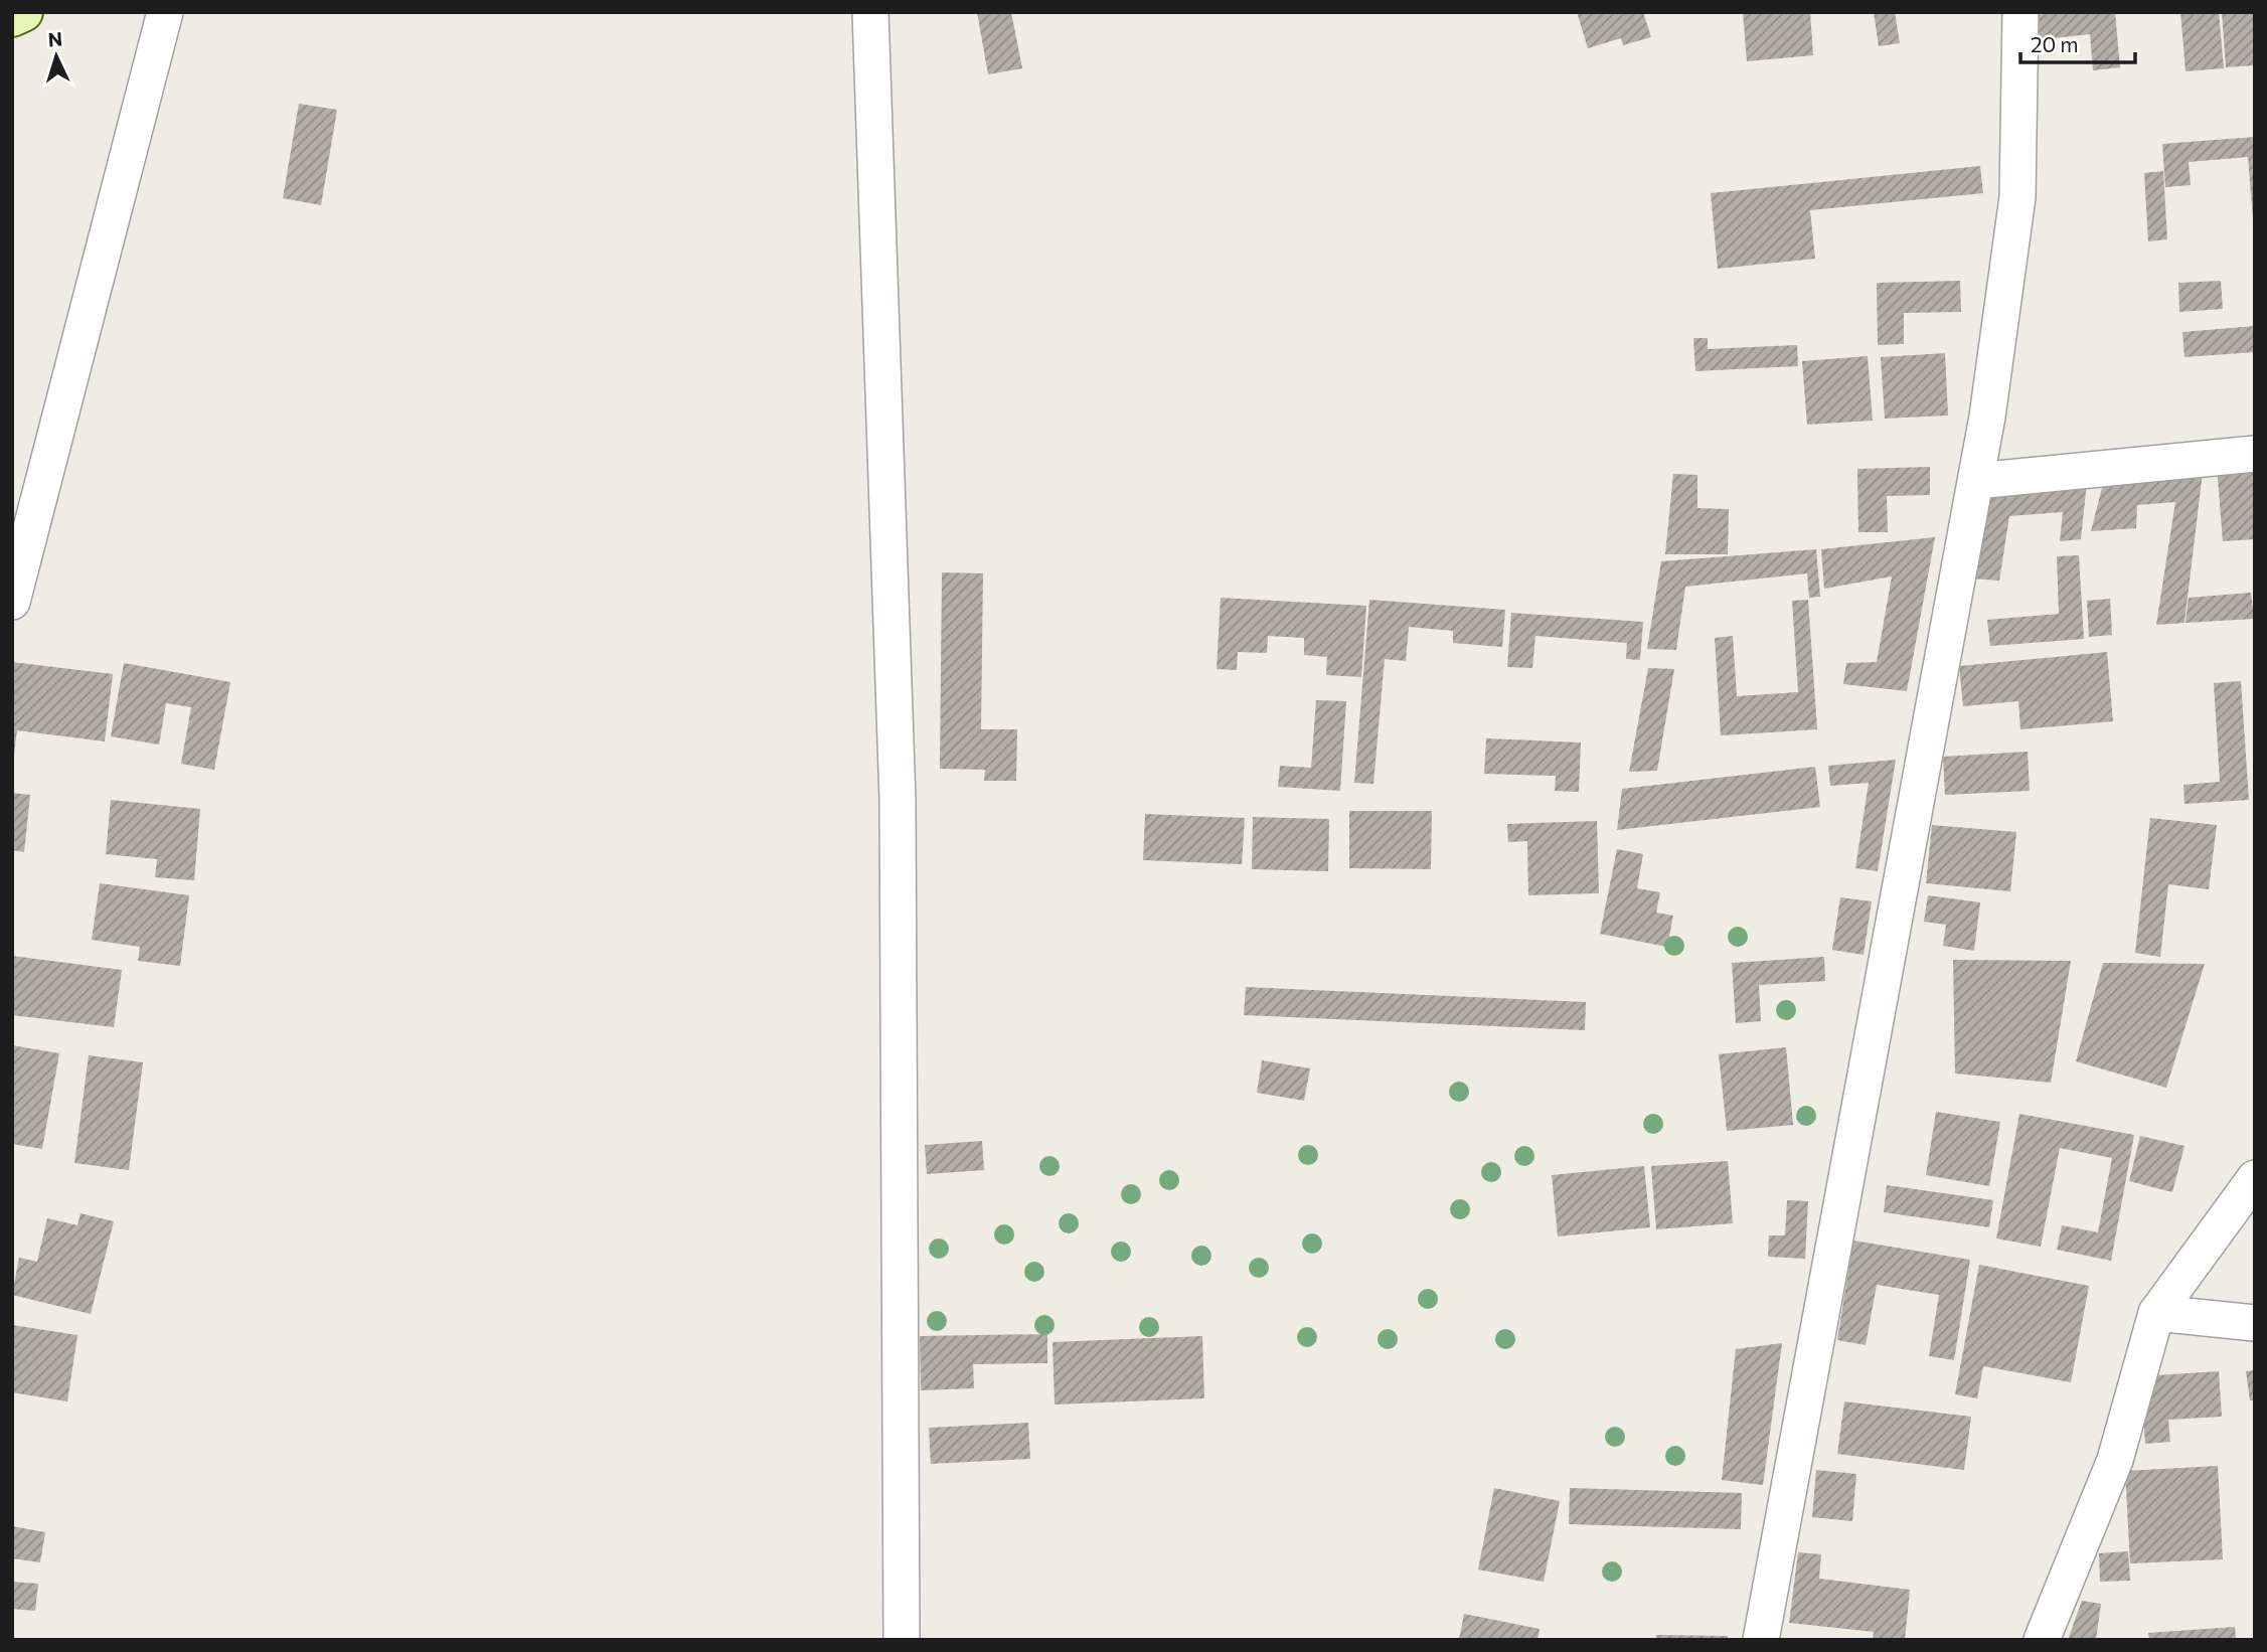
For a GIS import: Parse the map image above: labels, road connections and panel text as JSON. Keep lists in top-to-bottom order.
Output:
{
  "scale_bar": "20 m",
  "north": "top"
}
